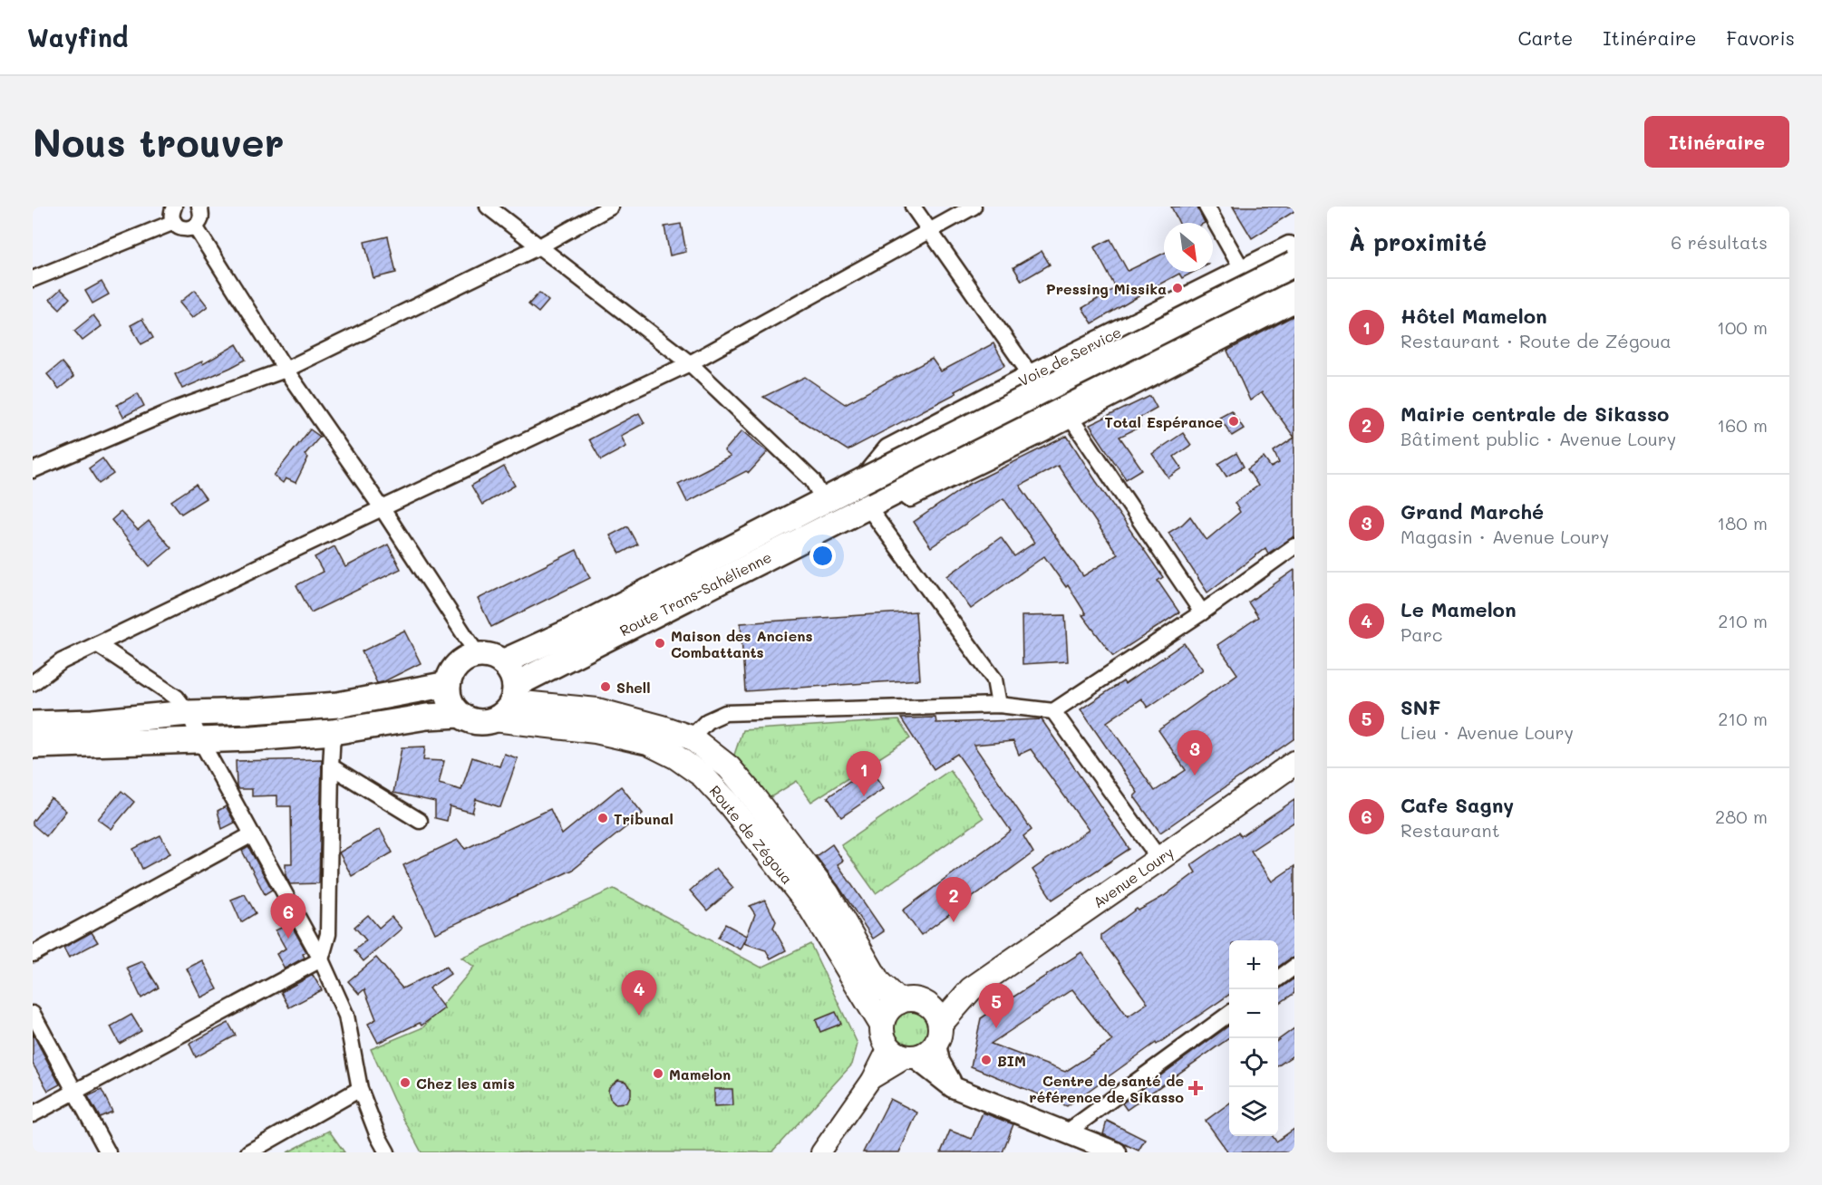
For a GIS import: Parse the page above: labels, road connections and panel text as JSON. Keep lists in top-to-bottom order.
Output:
{
  "streets": {
    "highway": ["Route Trans-Sahélienne"],
    "main road": ["Voie de Service", "Route de Zégoua", "Avenue Loury"]
  },
  "crossings": [
    ["Voie de Service", "Route Trans-Sahélienne"],
    ["Route Trans-Sahélienne", "Route de Zégoua"]
  ],
  "places": {
    "other": [
      "Pressing Missika",
      "Total Espérance",
      "Maison des Anciens Combattants",
      "Shell",
      "Tribunal",
      "BIM",
      "Mamelon",
      "Chez les amis"
    ],
    "health": ["Centre de santé de référence de Sikasso"]
  },
  "north": "bottom right",
  "page": {
    "header": "Wayfind",
    "nav": ["Carte", "Itinéraire", "Favoris"],
    "buttons": "Itinéraire",
    "title": "Nous trouver",
    "heading": ["À proximité", "6 résultats"],
    "list": [
      {
        "mark": "1",
        "name": "Hôtel Mamelon",
        "note": "Restaurant · Route de Zégoua",
        "value": "100 m"
      },
      {
        "mark": "2",
        "name": "Mairie centrale de Sikasso",
        "note": "Bâtiment public · Avenue Loury",
        "value": "160 m"
      },
      {
        "mark": "3",
        "name": "Grand Marché",
        "note": "Magasin · Avenue Loury",
        "value": "180 m"
      },
      {
        "mark": "4",
        "name": "Le Mamelon",
        "note": "Parc",
        "value": "210 m"
      },
      {
        "mark": "5",
        "name": "SNF",
        "note": "Lieu · Avenue Loury",
        "value": "210 m"
      },
      {
        "mark": "6",
        "name": "Cafe Sagny",
        "note": "Restaurant",
        "value": "280 m"
      }
    ],
    "pins": [
      "3",
      "1",
      "2",
      "6",
      "4",
      "5"
    ],
    "map_buttons": ["+", "−"]
  }
}
